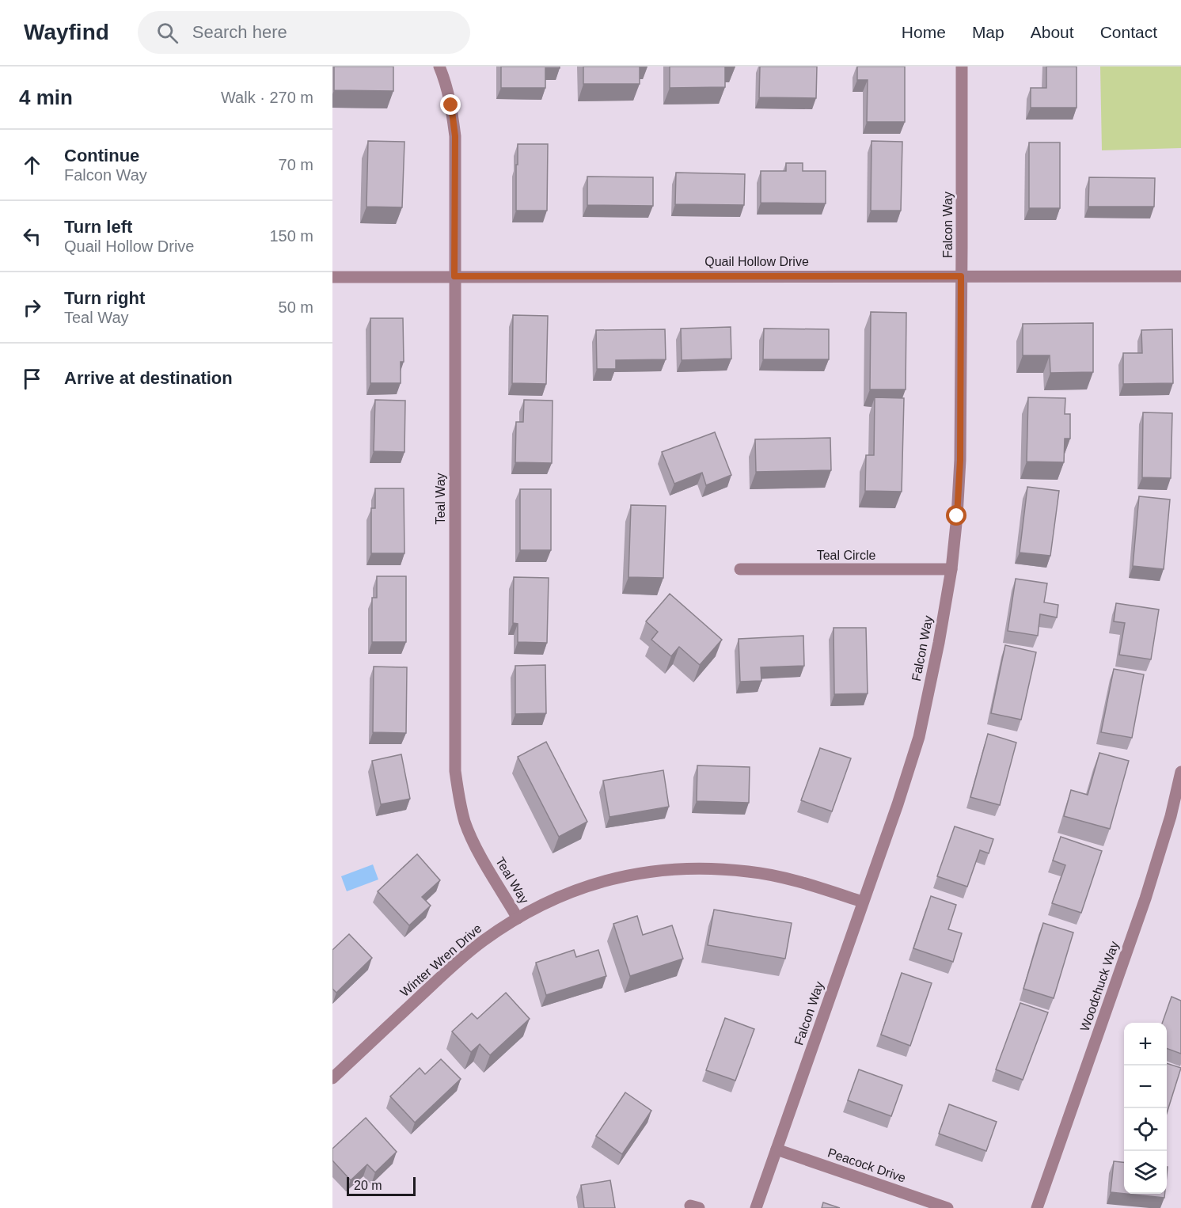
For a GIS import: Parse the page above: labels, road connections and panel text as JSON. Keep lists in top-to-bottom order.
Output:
{
  "streets": {
    "street": [
      "Falcon Way",
      "Quail Hollow Drive",
      "Teal Way",
      "Teal Circle",
      "Winter Wren Drive",
      "Woodchuck Way",
      "Peacock Drive"
    ]
  },
  "crossings": [
    ["Falcon Way", "Quail Hollow Drive"],
    ["Falcon Way", "Teal Circle"],
    ["Falcon Way", "Winter Wren Drive"],
    ["Falcon Way", "Peacock Drive"],
    ["Quail Hollow Drive", "Teal Way"],
    ["Teal Way", "Winter Wren Drive"]
  ],
  "scale_bar": "20 m",
  "page": {
    "header": "Wayfind",
    "search": "Search here",
    "nav": [
      "Home",
      "Map",
      "About",
      "Contact"
    ],
    "heading": ["4 min", "Walk · 270 m"],
    "list": [
      ["Continue", "Falcon Way", "70 m"],
      ["Turn left", "Quail Hollow Drive", "150 m"],
      ["Turn right", "Teal Way", "50 m"],
      "Arrive at destination"
    ],
    "map_buttons": ["+", "−"],
    "scale": "20 m"
  }
}
